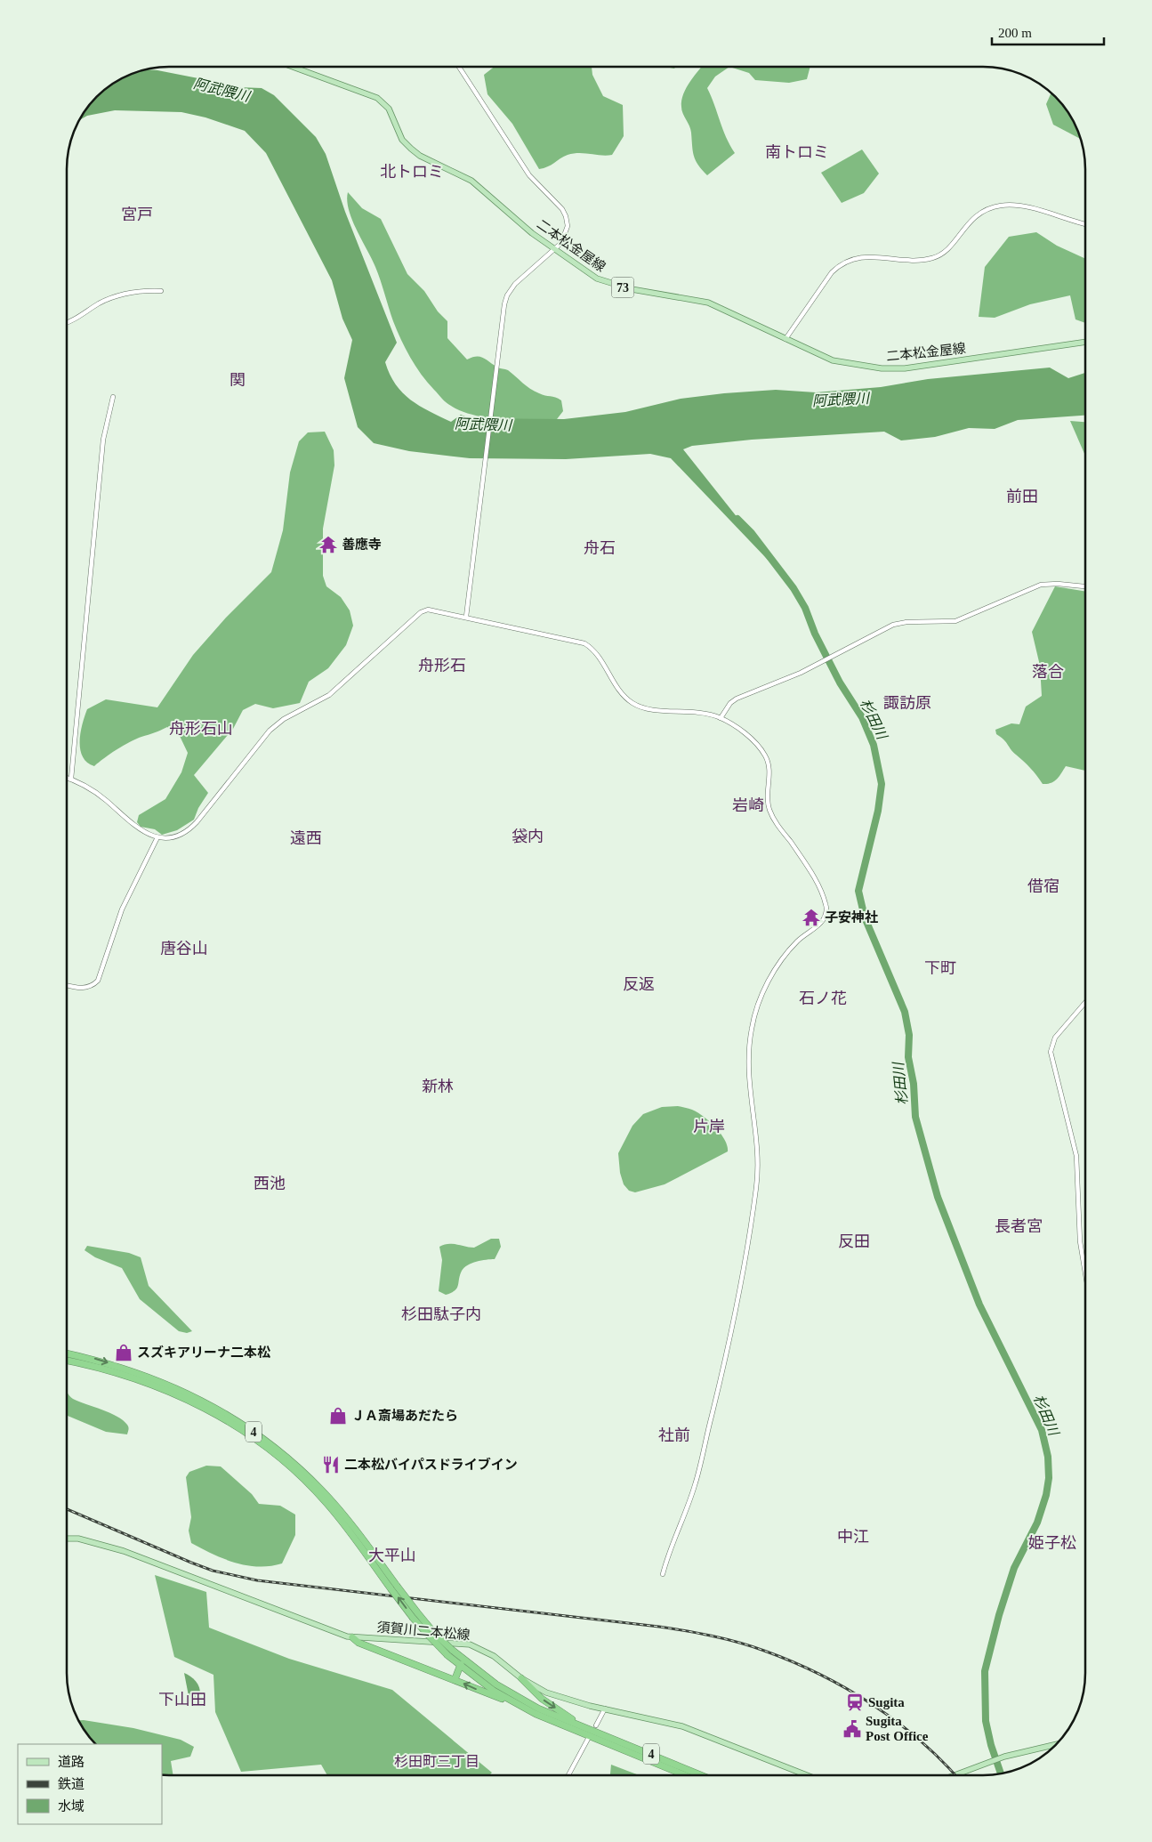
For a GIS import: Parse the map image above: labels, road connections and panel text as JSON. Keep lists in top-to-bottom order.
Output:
{
  "streets": {
    "highway": ["4"],
    "main road": ["二本松金屋線", "73", "須賀川二本松線"]
  },
  "districts": [
    "南トロミ",
    "北トロミ",
    "宮戸",
    "関",
    "前田",
    "舟石",
    "舟形石",
    "落合",
    "諏訪原",
    "舟形石山",
    "岩崎",
    "袋内",
    "遠西",
    "借宿",
    "唐谷山",
    "下町",
    "反返",
    "石ノ花",
    "新林",
    "片岸",
    "西池",
    "長者宮",
    "反田",
    "杉田駄子内",
    "社前",
    "中江",
    "姫子松",
    "大平山",
    "下山田",
    "杉田町三丁目"
  ],
  "water": ["阿武隈川", "杉田川"],
  "places": {
    "temple": ["善應寺", "子安神社"],
    "shop": ["スズキアリーナ二本松", "ＪＡ斎場あだたら"],
    "restaurant": ["二本松バイパスドライブイン"],
    "station": ["Sugita"],
    "public building": ["Sugita Post Office"]
  },
  "legend": ["道路", "鉄道", "水域"],
  "scale_bar": "200 m"
}
